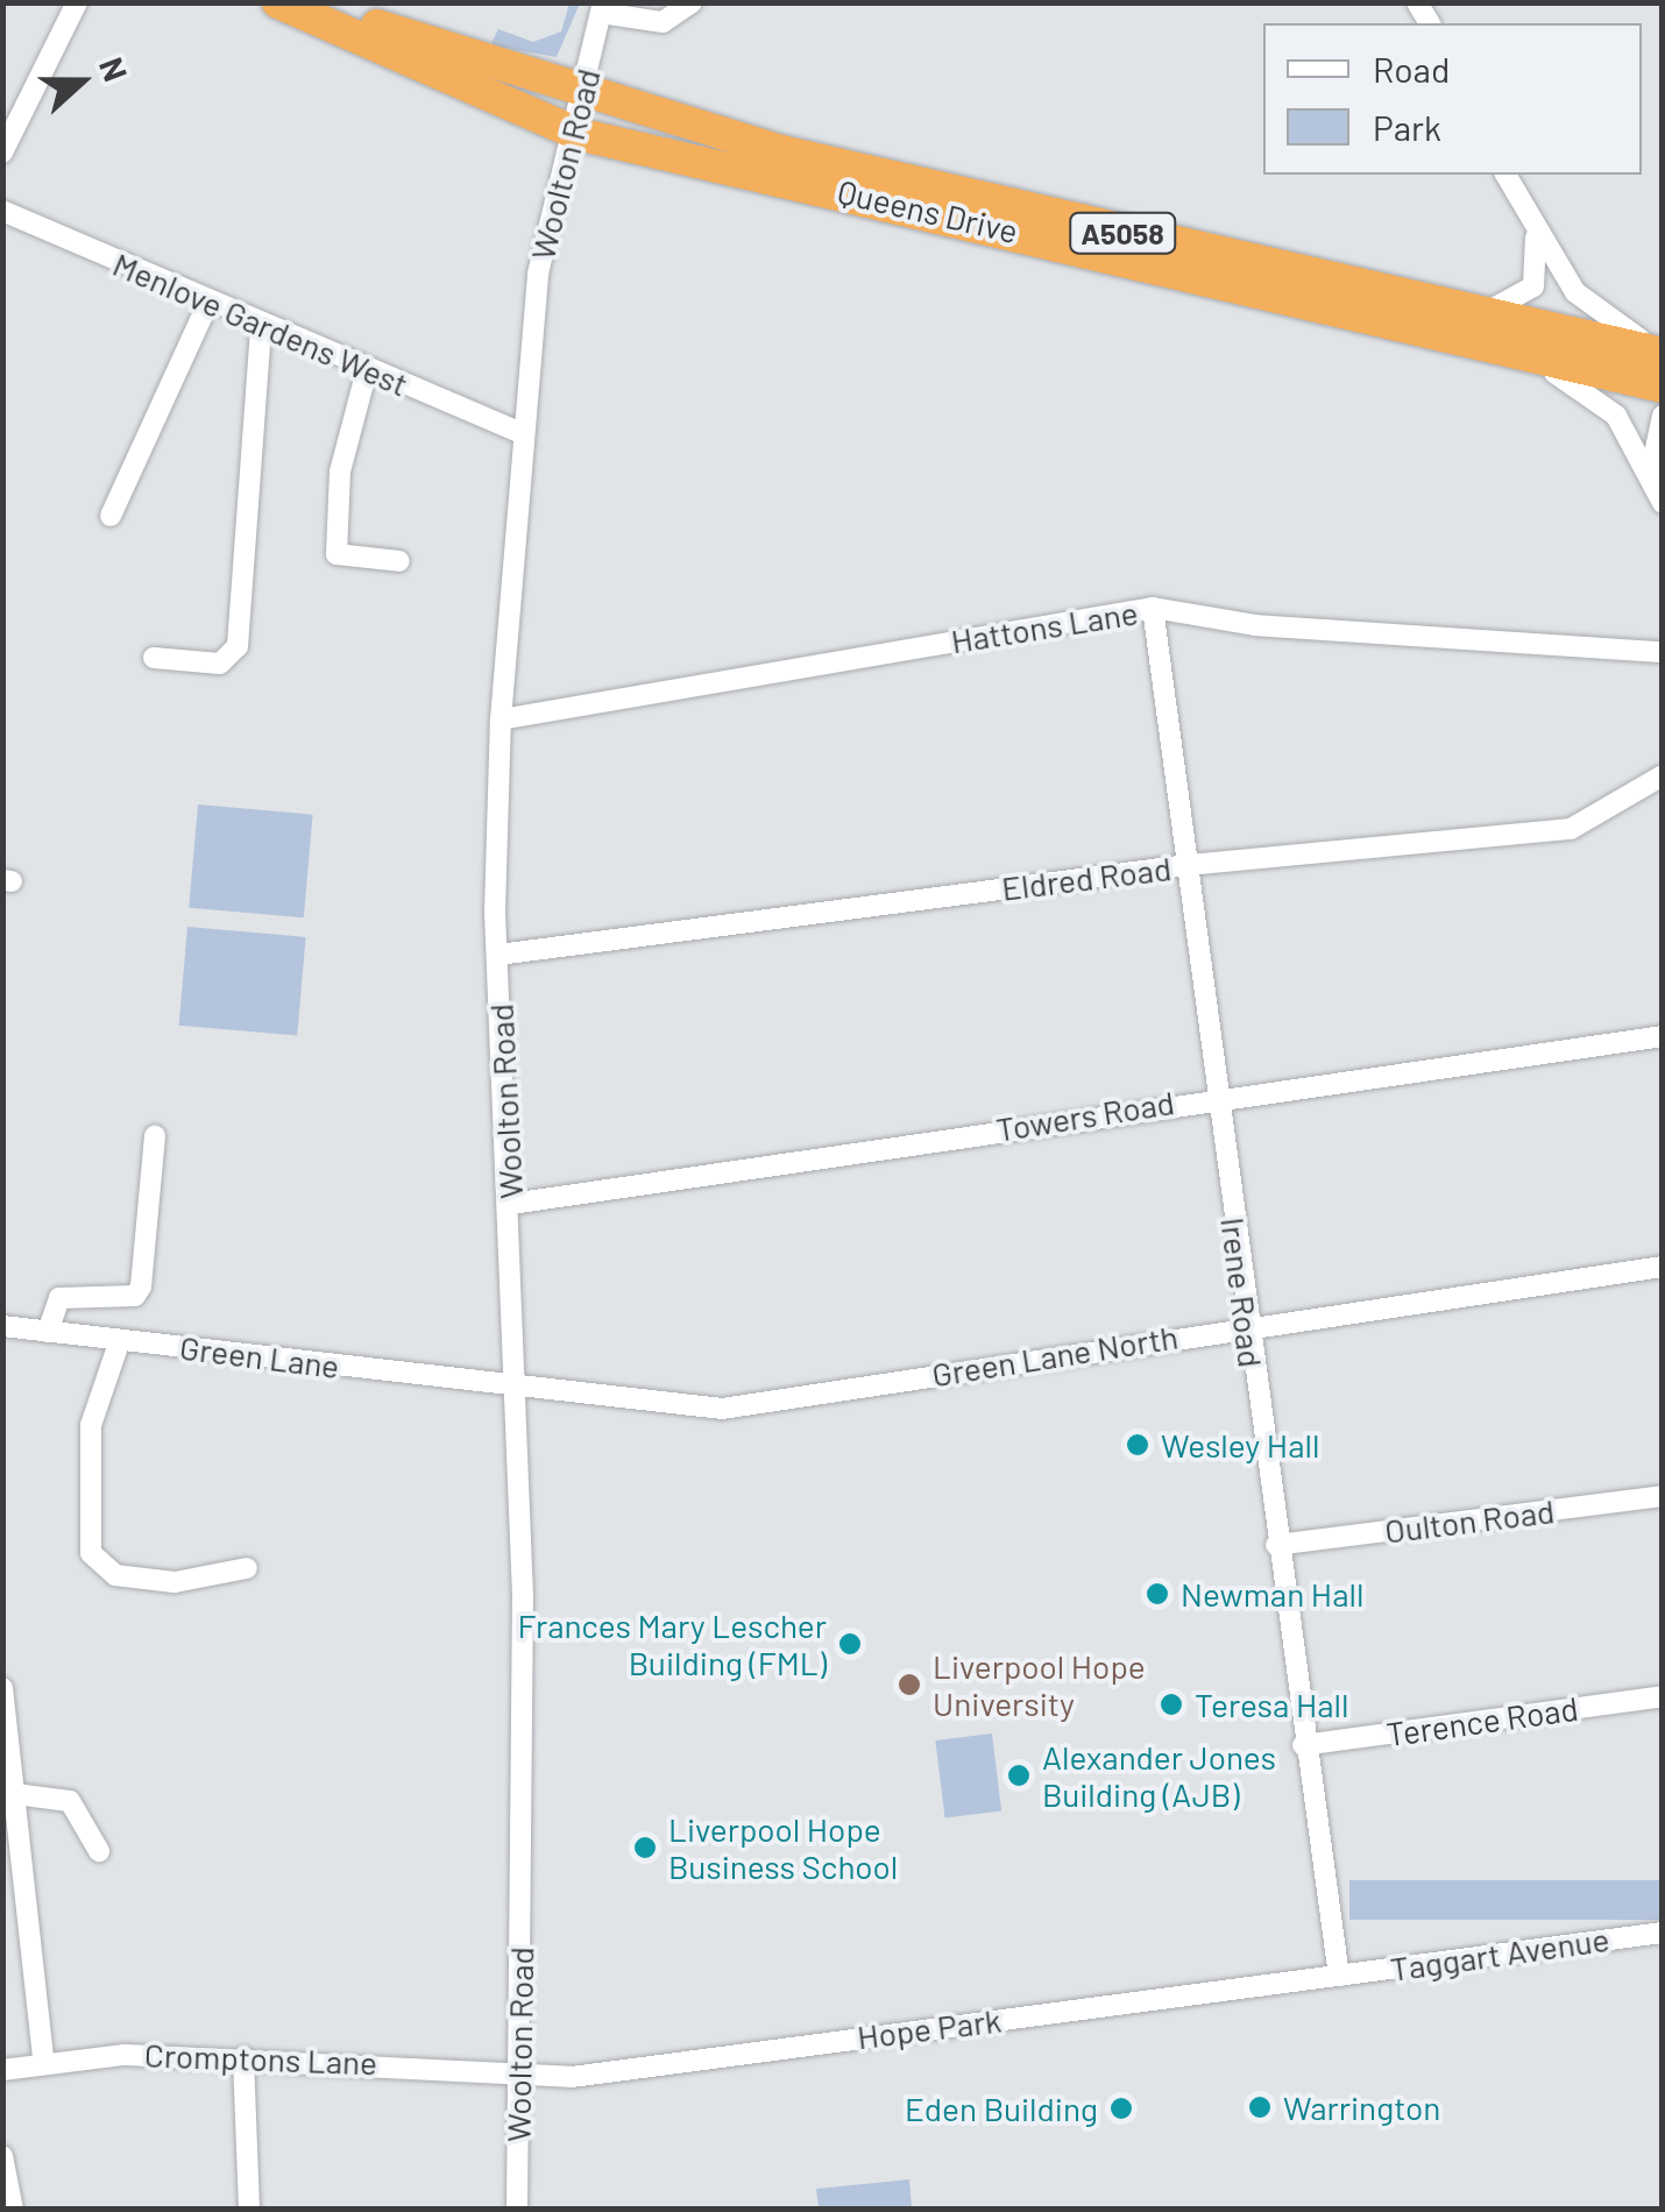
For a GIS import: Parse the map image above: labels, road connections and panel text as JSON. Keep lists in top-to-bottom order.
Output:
{
  "streets": {
    "highway": ["Queens Drive", "A5058"],
    "street": [
      "Woolton Road",
      "Menlove Gardens West",
      "Hattons Lane",
      "Eldred Road",
      "Towers Road",
      "Irene Road",
      "Green Lane North",
      "Green Lane",
      "Oulton Road",
      "Terence Road",
      "Taggart Avenue",
      "Hope Park",
      "Cromptons Lane"
    ]
  },
  "crossings": [
    ["Woolton Road", "Queens Drive"],
    ["Woolton Road", "Menlove Gardens West"],
    ["Woolton Road", "Hattons Lane"],
    ["Woolton Road", "Eldred Road"],
    ["Woolton Road", "Towers Road"],
    ["Woolton Road", "Green Lane North"],
    ["Woolton Road", "Green Lane"],
    ["Woolton Road", "Hope Park"],
    ["Woolton Road", "Cromptons Lane"],
    ["Hattons Lane", "Irene Road"],
    ["Eldred Road", "Irene Road"],
    ["Towers Road", "Irene Road"],
    ["Irene Road", "Green Lane North"],
    ["Irene Road", "Oulton Road"],
    ["Irene Road", "Terence Road"],
    ["Irene Road", "Taggart Avenue"],
    ["Irene Road", "Hope Park"],
    ["Green Lane North", "Green Lane"],
    ["Taggart Avenue", "Hope Park"],
    ["Hope Park", "Cromptons Lane"]
  ],
  "places": [
    "Wesley Hall",
    "Newman Hall",
    "Frances Mary Lescher Building (FML)",
    "Liverpool Hope University",
    "Teresa Hall",
    "Alexander Jones Building (AJB)",
    "Liverpool Hope Business School",
    "Warrington",
    "Eden Building"
  ],
  "legend": ["Road", "Park"],
  "north": "right"
}
